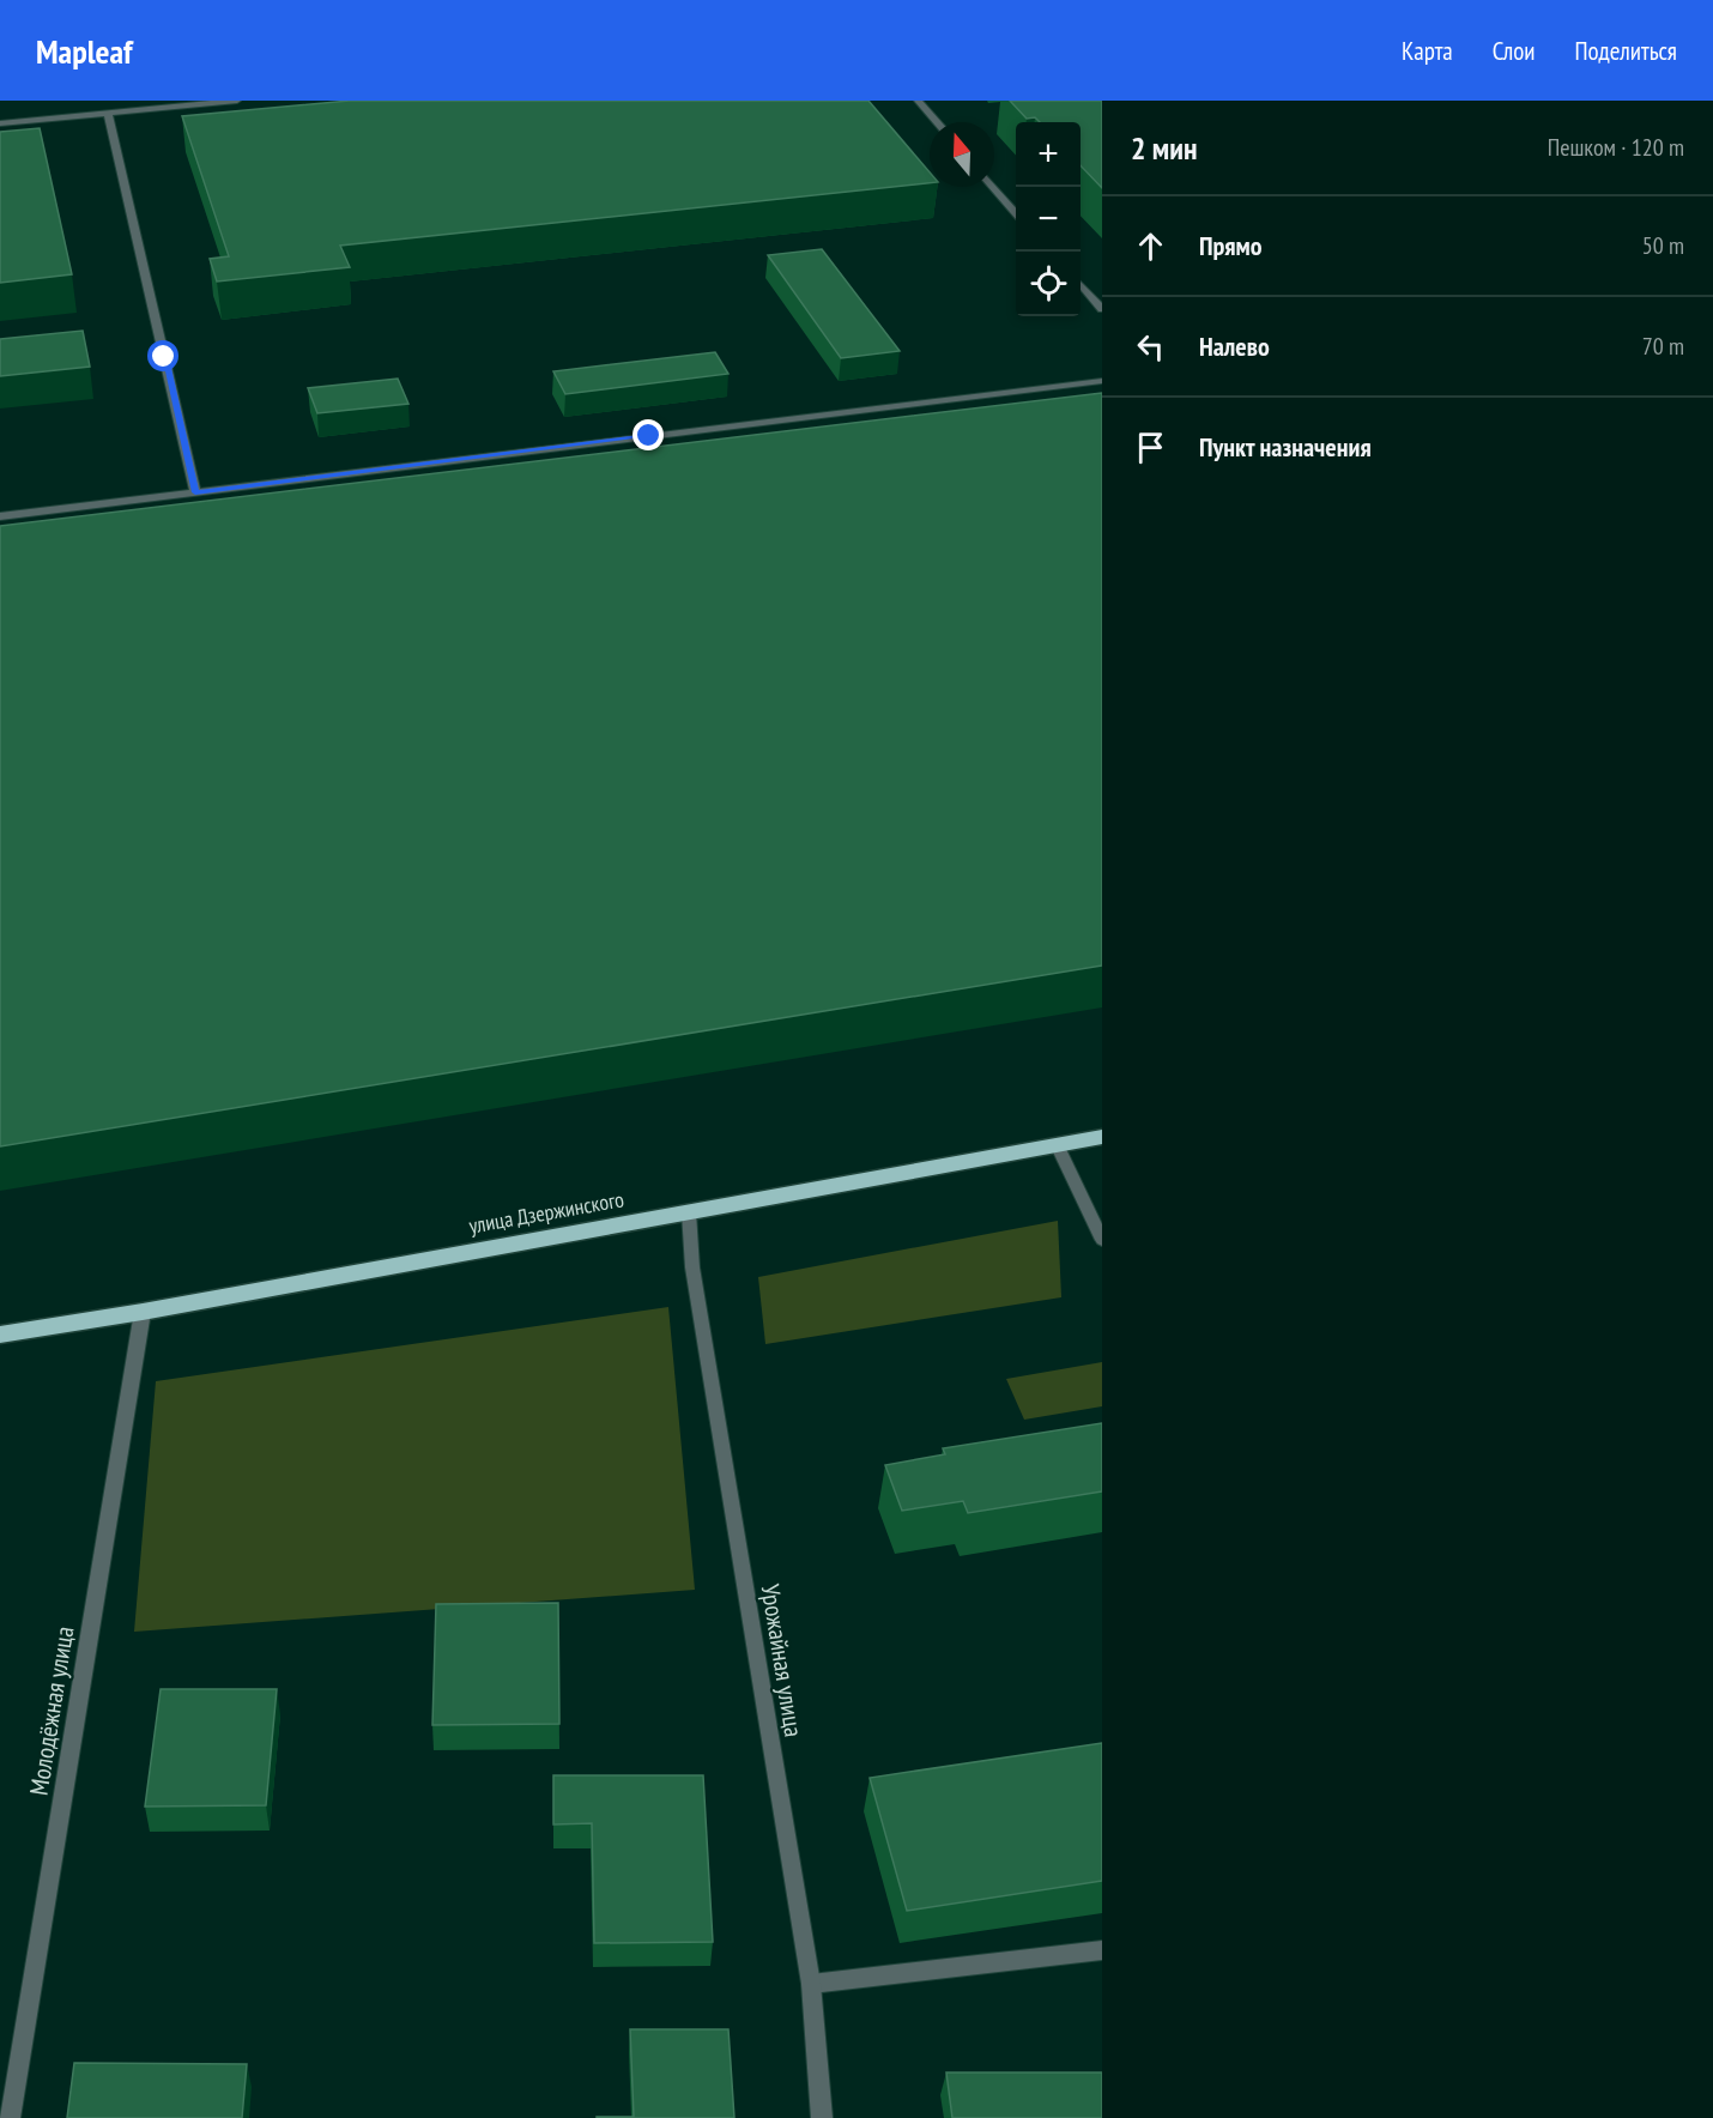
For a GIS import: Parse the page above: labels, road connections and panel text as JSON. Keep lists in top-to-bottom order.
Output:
{
  "streets": {
    "highway": ["улица Дзержинского"],
    "street": ["Урожайная улица", "Молодёжная улица"]
  },
  "crossings": [
    ["улица Дзержинского", "Урожайная улица"],
    ["улица Дзержинского", "Молодёжная улица"]
  ],
  "north": "top",
  "page": {
    "header": "Mapleaf",
    "nav": ["Карта", "Слои", "Поделиться"],
    "heading": ["2 мин", "Пешком · 120 m"],
    "map_buttons": ["+", "−"],
    "list": [
      ["Прямо", "50 m"],
      ["Налево", "70 m"],
      "Пункт назначения"
    ]
  }
}
